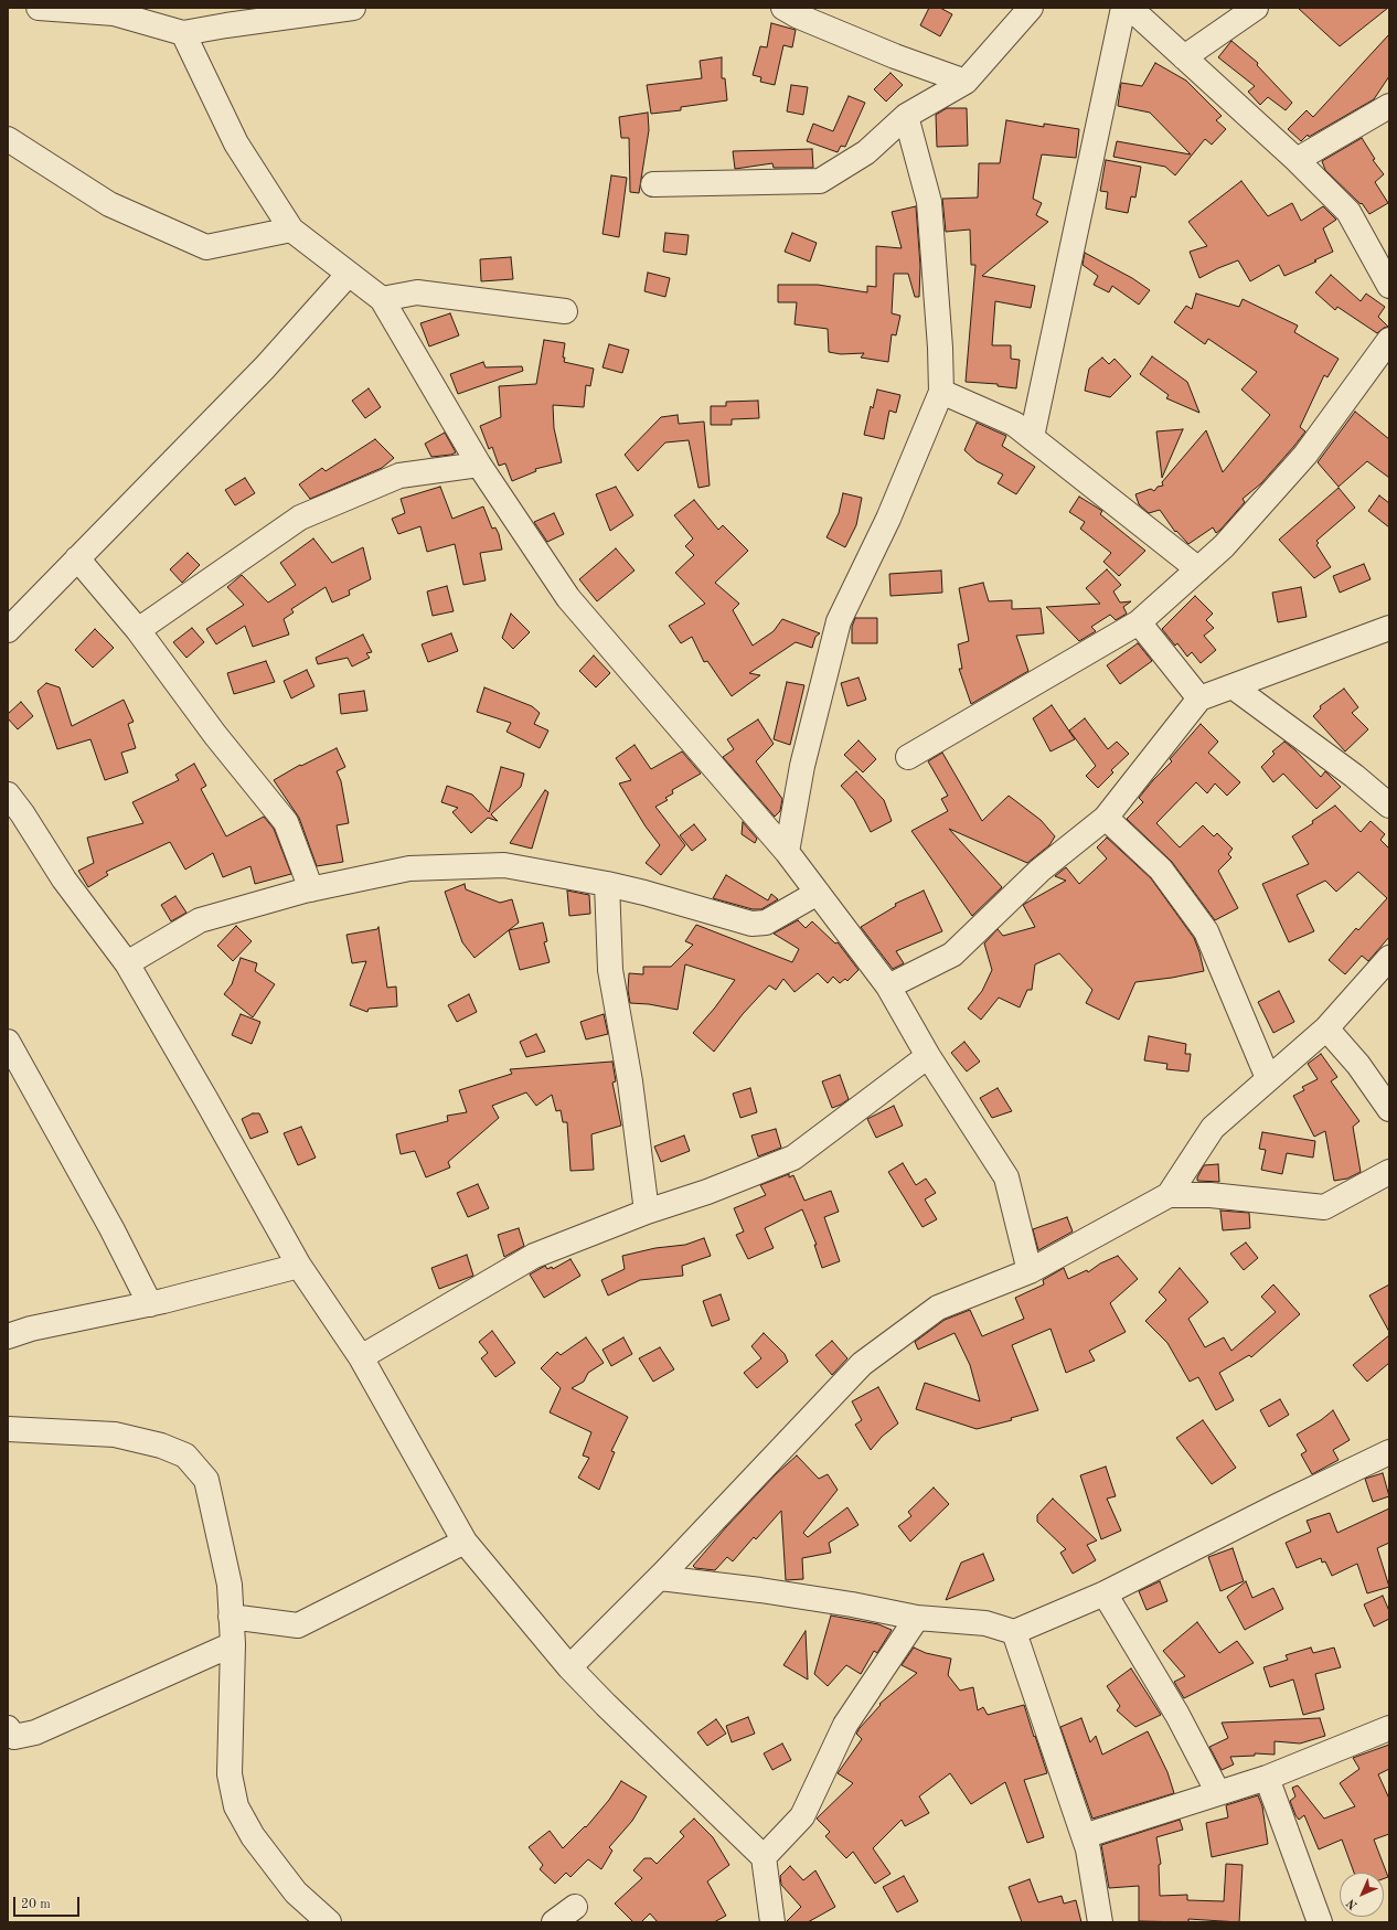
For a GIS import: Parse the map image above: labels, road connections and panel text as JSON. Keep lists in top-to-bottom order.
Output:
{
  "scale_bar": "20 m",
  "north": "bottom left"
}
